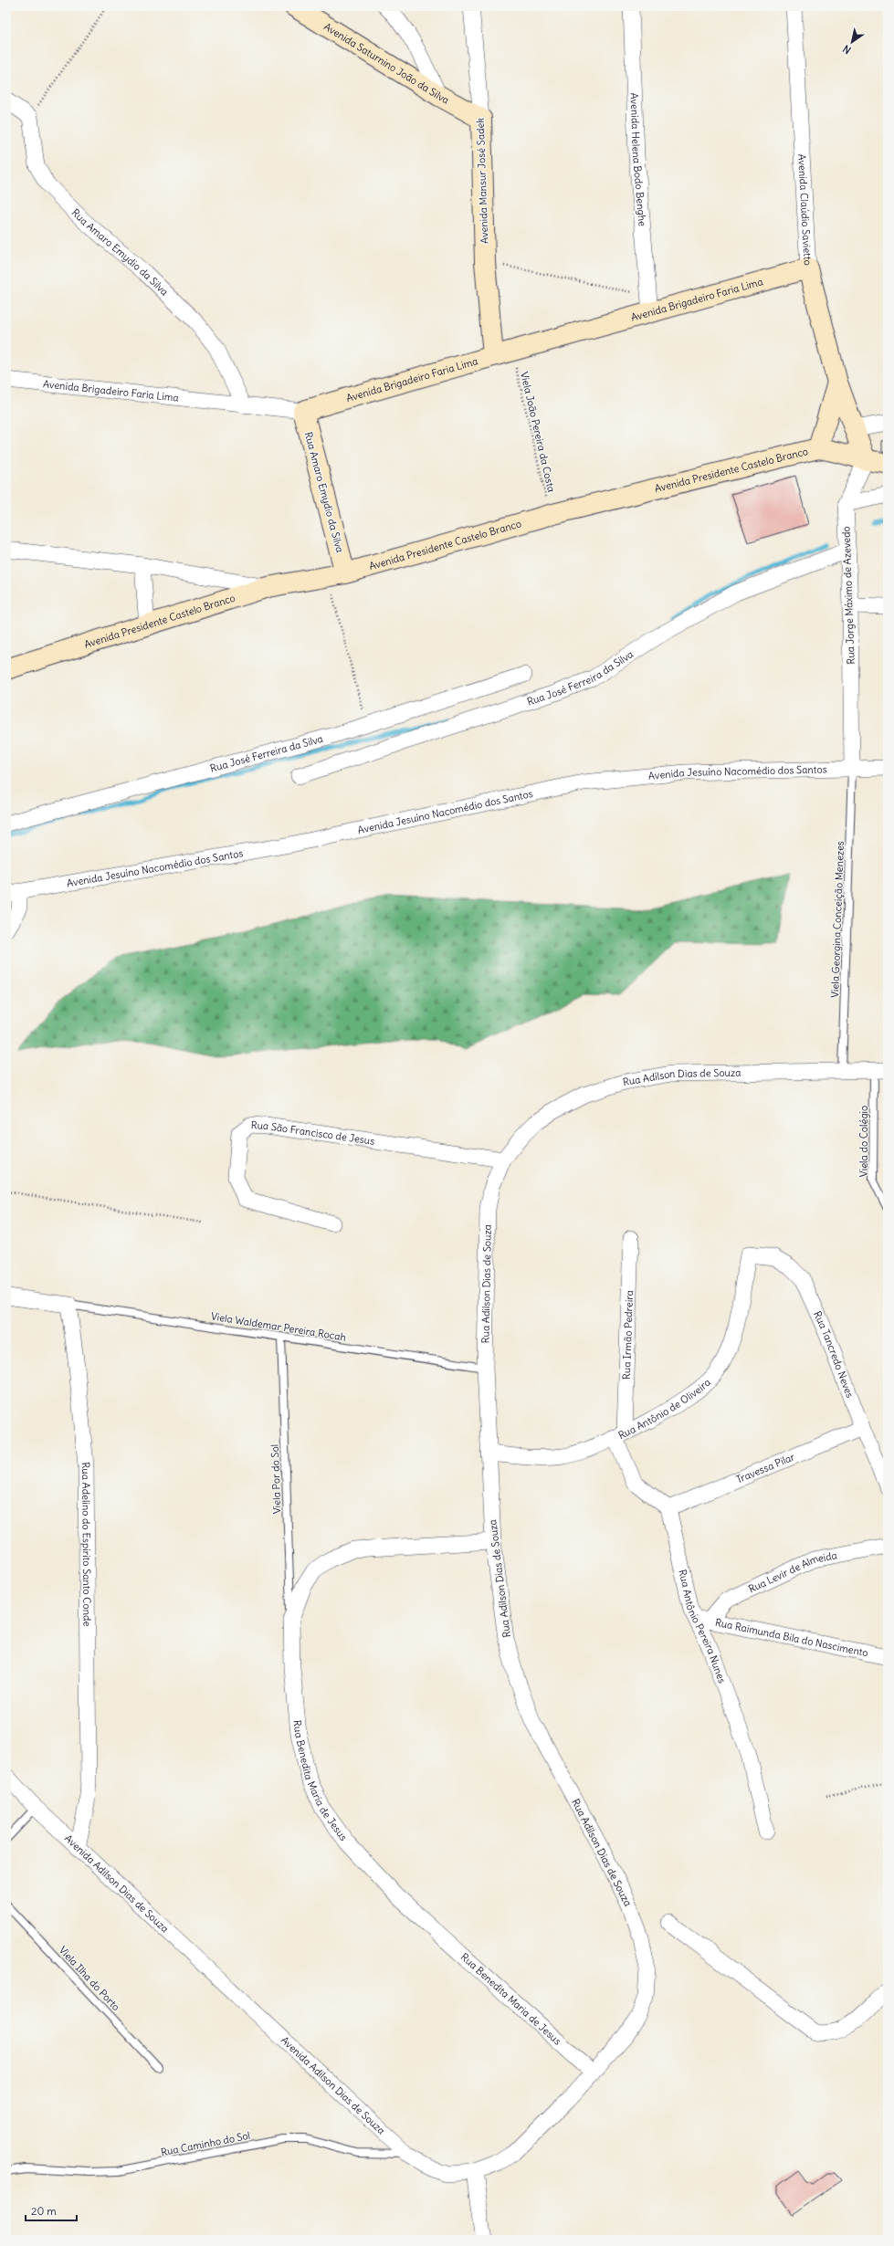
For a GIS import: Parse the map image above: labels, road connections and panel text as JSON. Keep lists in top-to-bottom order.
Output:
{
  "streets": {
    "street": [
      "Avenida Saturnino João da Silva",
      "Avenida Helena Bodo Benghe",
      "Avenida Mansur José Sadek",
      "Avenida Claúdio Savietto",
      "Rua Amaro Emydio da Silva",
      "Avenida Brigadeiro Faria Lima",
      "Avenida Presidente Castelo Branco",
      "Rua Jorge Máximo de Azevedo",
      "Rua José Ferreira da Silva",
      "Avenida Jesuíno Nacomédio dos Santos",
      "Rua Adílson Dias de Souza",
      "Rua São Francisco de Jesus",
      "Rua Adilson Dias de Souza",
      "Rua Irmão Pedreira",
      "Rua Tancredo Neves",
      "Rua Antônio de Oliveira",
      "Travessa Pilar",
      "Rua Adelino do Espírito Santo Conde",
      "Rua Levir de Almeida",
      "Rua Antônio Pereira Nunes",
      "Rua Raimunda Bila do Nascimento",
      "Rua Benedita Maria de Jesus",
      "Avenida Adilson Dias de Souza"
    ],
    "lane": [
      "Viela Georgina Conceição Menezes",
      "Viela do Colégio",
      "Viela Waldemar Pereira Rocah",
      "Viela Por do Sol",
      "Viela Ilha do Porto",
      "Rua Caminho do Sol"
    ],
    "path": ["Viela João Pereira da Costa"]
  },
  "crossings": [
    ["Avenida Saturnino João da Silva", "Avenida Mansur José Sadek"],
    ["Avenida Helena Bodo Benghe", "Avenida Brigadeiro Faria Lima"],
    ["Avenida Mansur José Sadek", "Avenida Brigadeiro Faria Lima"],
    ["Avenida Claúdio Savietto", "Avenida Brigadeiro Faria Lima"],
    ["Rua Amaro Emydio da Silva", "Avenida Brigadeiro Faria Lima"],
    ["Rua Amaro Emydio da Silva", "Avenida Presidente Castelo Branco"],
    ["Avenida Brigadeiro Faria Lima", "Viela João Pereira da Costa"],
    ["Viela João Pereira da Costa", "Avenida Presidente Castelo Branco"],
    ["Avenida Presidente Castelo Branco", "Rua Jorge Máximo de Azevedo"],
    ["Rua Jorge Máximo de Azevedo", "Rua José Ferreira da Silva"],
    ["Rua Jorge Máximo de Azevedo", "Avenida Jesuíno Nacomédio dos Santos"],
    ["Rua Jorge Máximo de Azevedo", "Viela Georgina Conceição Menezes"],
    ["Avenida Jesuíno Nacomédio dos Santos", "Viela Georgina Conceição Menezes"],
    ["Viela Georgina Conceição Menezes", "Rua Adílson Dias de Souza"],
    ["Rua Adílson Dias de Souza", "Rua São Francisco de Jesus"],
    ["Rua Adílson Dias de Souza", "Viela do Colégio"],
    ["Rua Adílson Dias de Souza", "Rua Adilson Dias de Souza"],
    ["Rua São Francisco de Jesus", "Rua Adilson Dias de Souza"],
    ["Rua Adilson Dias de Souza", "Viela Waldemar Pereira Rocah"],
    ["Rua Adilson Dias de Souza", "Rua Antônio de Oliveira"],
    ["Rua Adilson Dias de Souza", "Rua Benedita Maria de Jesus"],
    ["Rua Adilson Dias de Souza", "Avenida Adilson Dias de Souza"],
    ["Viela Waldemar Pereira Rocah", "Viela Por do Sol"],
    ["Viela Waldemar Pereira Rocah", "Rua Adelino do Espírito Santo Conde"],
    ["Rua Irmão Pedreira", "Rua Antônio de Oliveira"],
    ["Rua Tancredo Neves", "Rua Antônio de Oliveira"],
    ["Rua Tancredo Neves", "Travessa Pilar"],
    ["Travessa Pilar", "Rua Antônio Pereira Nunes"],
    ["Viela Por do Sol", "Rua Benedita Maria de Jesus"],
    ["Rua Adelino do Espírito Santo Conde", "Avenida Adilson Dias de Souza"],
    ["Rua Levir de Almeida", "Rua Antônio Pereira Nunes"],
    ["Rua Levir de Almeida", "Rua Raimunda Bila do Nascimento"],
    ["Rua Antônio Pereira Nunes", "Rua Raimunda Bila do Nascimento"],
    ["Rua Benedita Maria de Jesus", "Avenida Adilson Dias de Souza"],
    ["Avenida Adilson Dias de Souza", "Rua Caminho do Sol"]
  ],
  "scale_bar": "20 m",
  "north": "bottom left"
}
